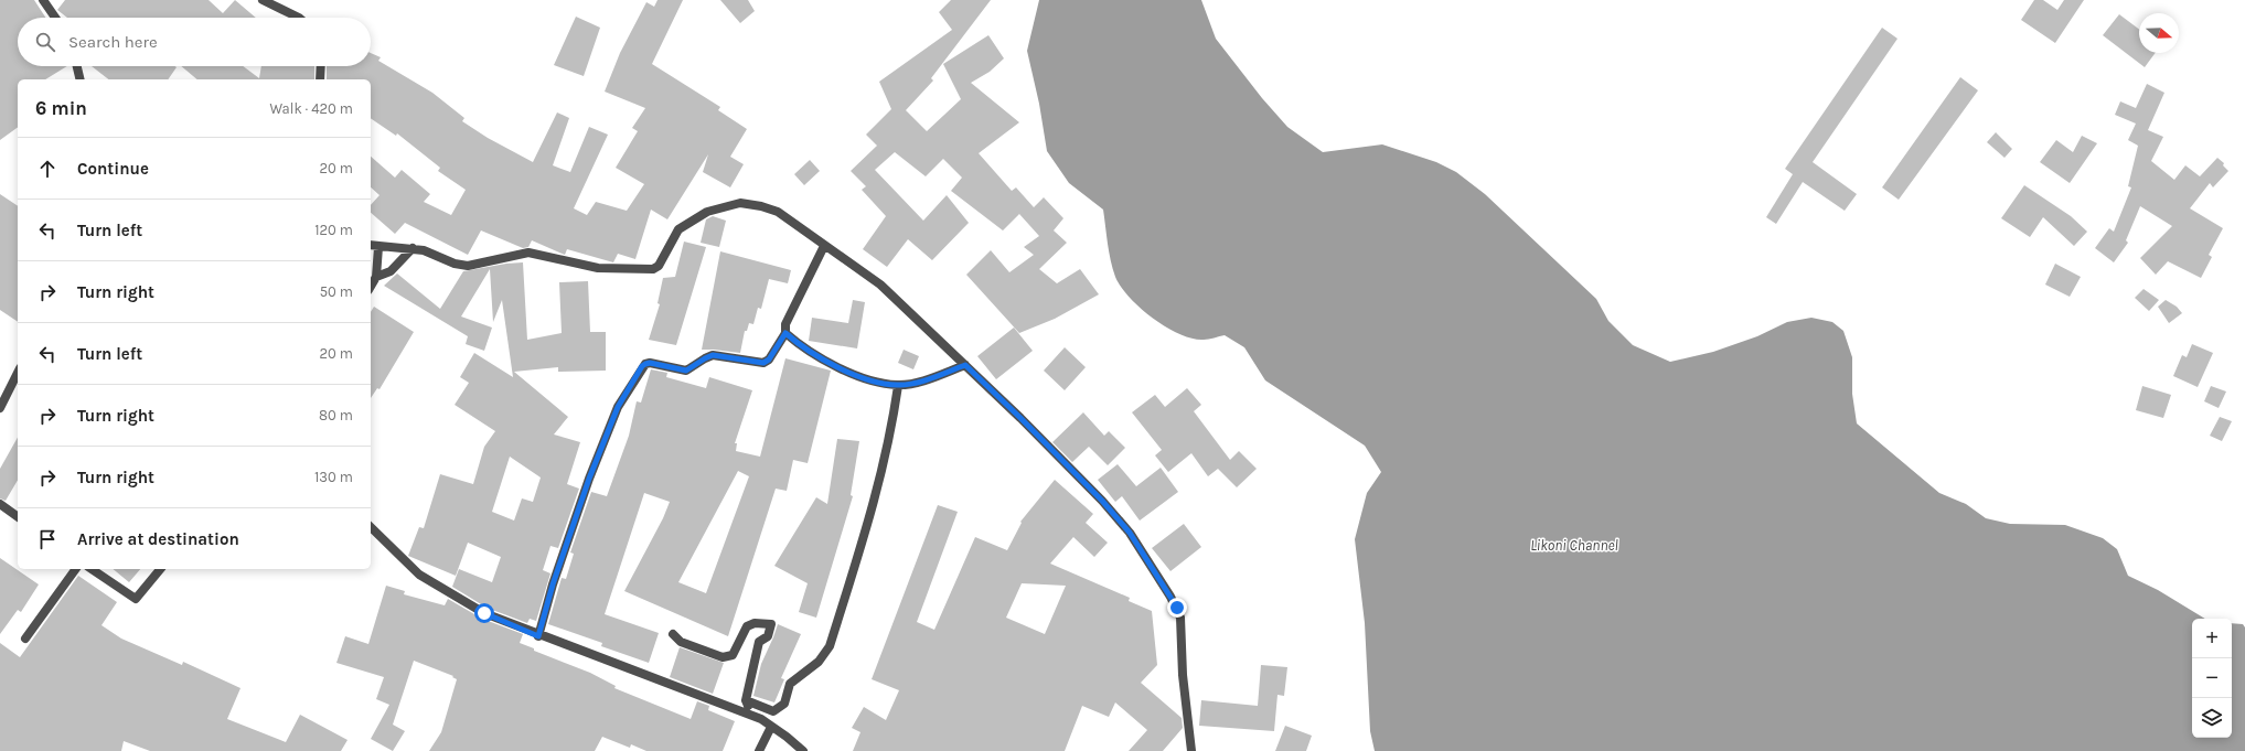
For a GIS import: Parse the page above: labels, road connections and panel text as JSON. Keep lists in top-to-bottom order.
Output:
{
  "water": ["Likoni Channel"],
  "north": "right",
  "page": {
    "search": "Search here",
    "heading": ["6 min", "Walk · 420 m"],
    "list": [
      ["Continue", "20 m"],
      ["Turn left", "120 m"],
      ["Turn right", "50 m"],
      ["Turn left", "20 m"],
      ["Turn right", "80 m"],
      ["Turn right", "130 m"],
      "Arrive at destination"
    ],
    "map_buttons": ["+", "−"]
  }
}
